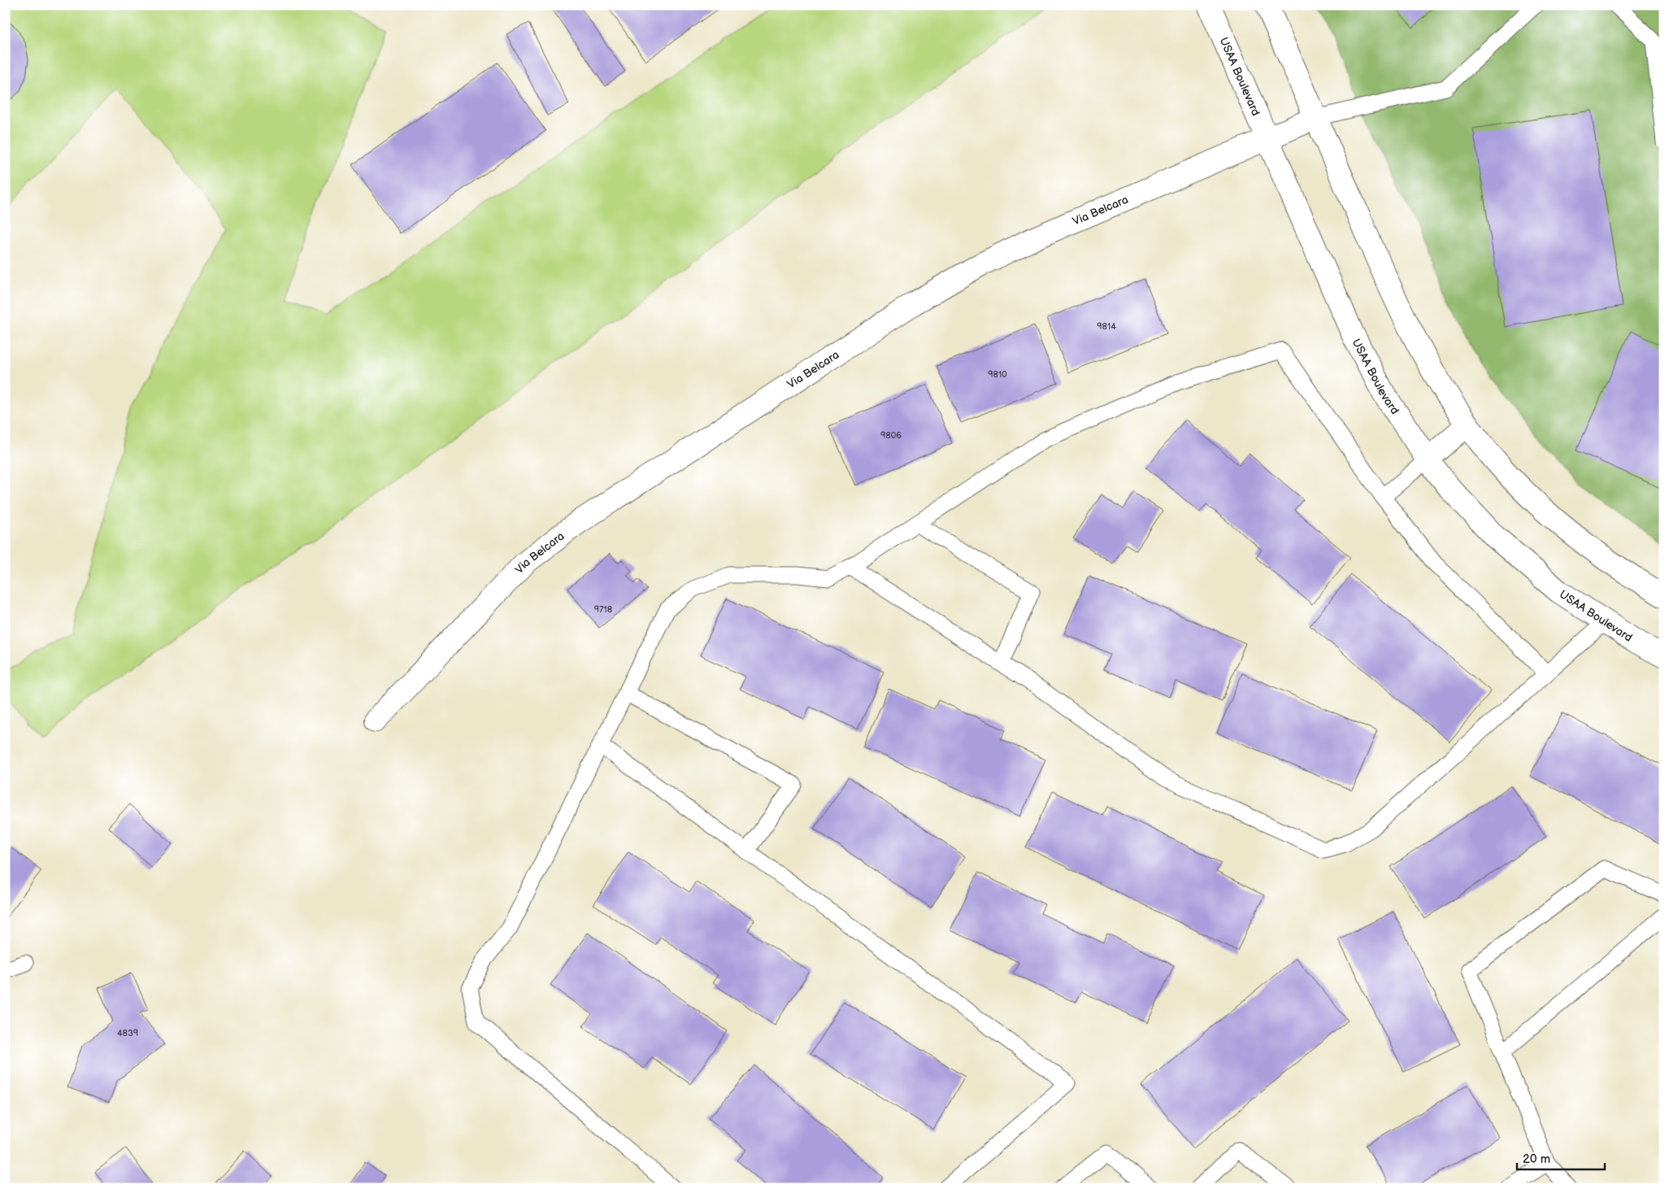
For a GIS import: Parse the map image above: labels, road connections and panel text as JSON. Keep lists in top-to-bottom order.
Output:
{
  "streets": {
    "street": ["USAA Boulevard", "Via Belcara"]
  },
  "crossings": [
    ["USAA Boulevard", "Via Belcara"]
  ],
  "house_numbers": [
    "9814",
    "9810",
    "9806",
    "9718",
    "4839"
  ],
  "scale_bar": "20 m"
}
